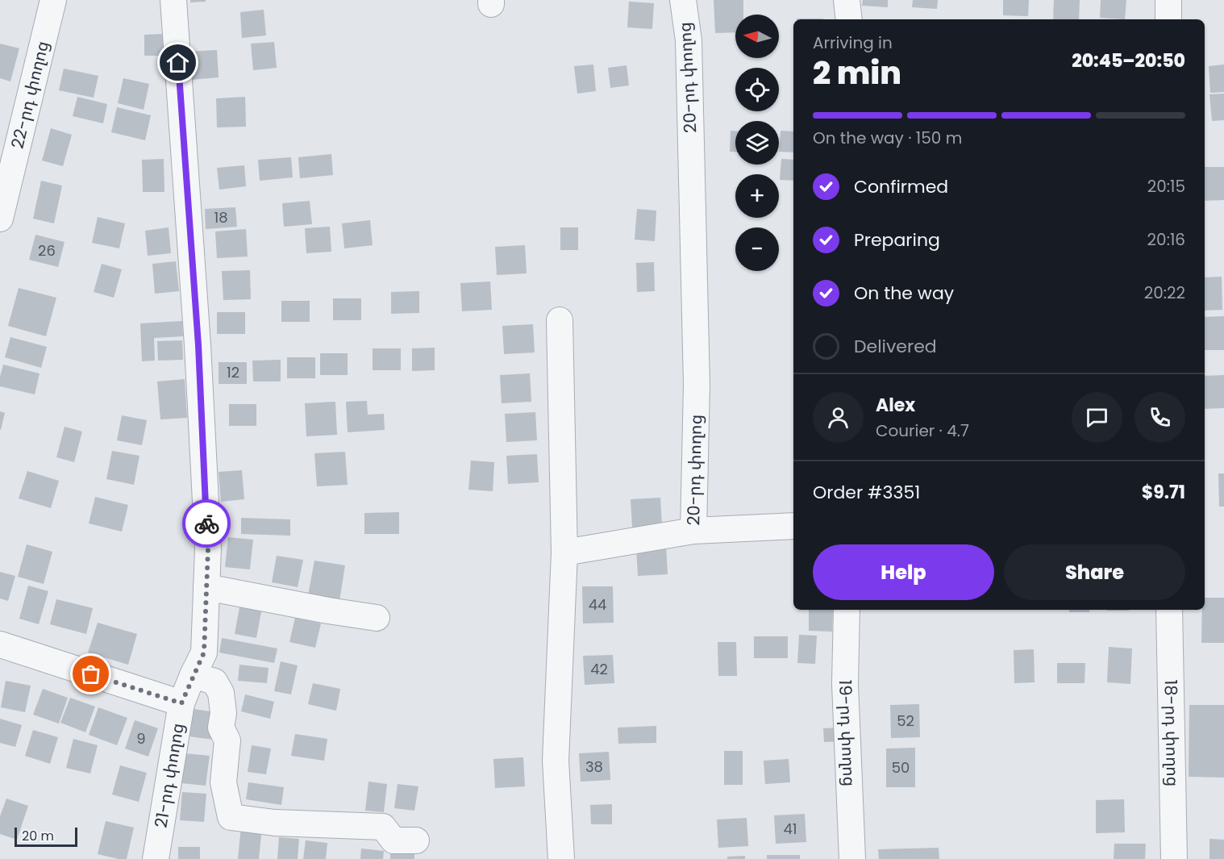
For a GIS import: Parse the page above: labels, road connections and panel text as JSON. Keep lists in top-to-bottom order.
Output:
{
  "streets": {
    "street": [
      "20-րդ փողոց",
      "22-րդ փողոց",
      "19-րդ փողոց",
      "18-րդ փողոց",
      "21-րդ փողոց"
    ]
  },
  "house_numbers": [
    "18",
    "26",
    "12",
    "44",
    "42",
    "52",
    "9",
    "38",
    "50",
    "41"
  ],
  "scale_bar": "20 m",
  "north": "left",
  "page": {
    "map_buttons": ["+", "−"],
    "heading": ["2 min", "Arriving in", "20:45–20:50"],
    "panel": [
      "Alex",
      "Courier · 4.7",
      "Order #3351",
      "$9.71"
    ],
    "bar": "On the way · 150 m",
    "list": [
      ["Confirmed", "20:15"],
      ["Preparing", "20:16"],
      ["On the way", "20:22"],
      "Delivered"
    ],
    "buttons": ["Help", "Share"],
    "scale": "20 m"
  }
}
